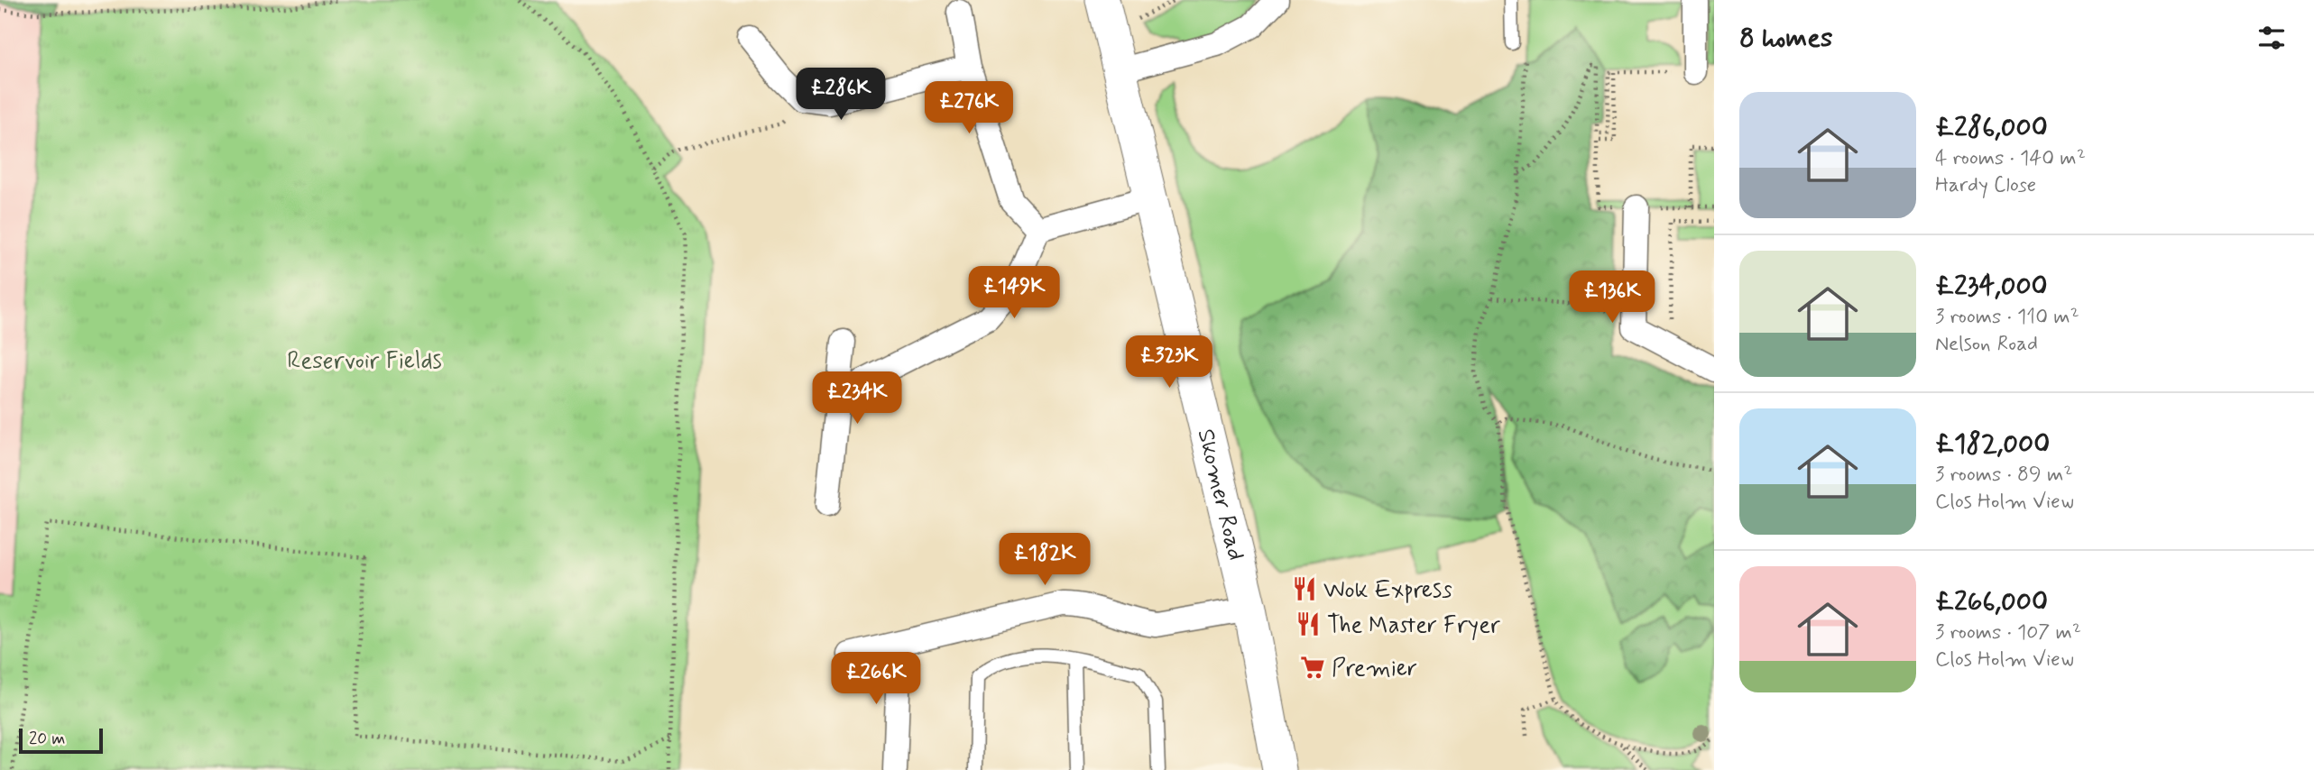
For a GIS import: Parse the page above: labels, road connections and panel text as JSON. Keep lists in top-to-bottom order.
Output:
{
  "streets": {
    "street": ["Skomer Road"]
  },
  "parks": ["Reservoir Fields"],
  "places": {
    "restaurant": ["Wok Express", "The Master Fryer"],
    "supermarket": ["Premier"]
  },
  "scale_bar": "20 m",
  "page": {
    "heading": "8 homes",
    "price": [
      "£286K",
      "£276K",
      "£149K",
      "£136K",
      "£323K",
      "£234K",
      "£182K",
      "£266K"
    ],
    "list": [
      {
        "name": "£286,000",
        "note": "4 rooms · 140 m² · Hardy Close"
      },
      {
        "name": "£234,000",
        "note": "3 rooms · 110 m² · Nelson Road"
      },
      {
        "name": "£182,000",
        "note": "3 rooms · 89 m² · Clos Holm View"
      },
      {
        "name": "£266,000",
        "note": "3 rooms · 107 m² · Clos Holm View"
      }
    ],
    "scale": "20 m"
  }
}
